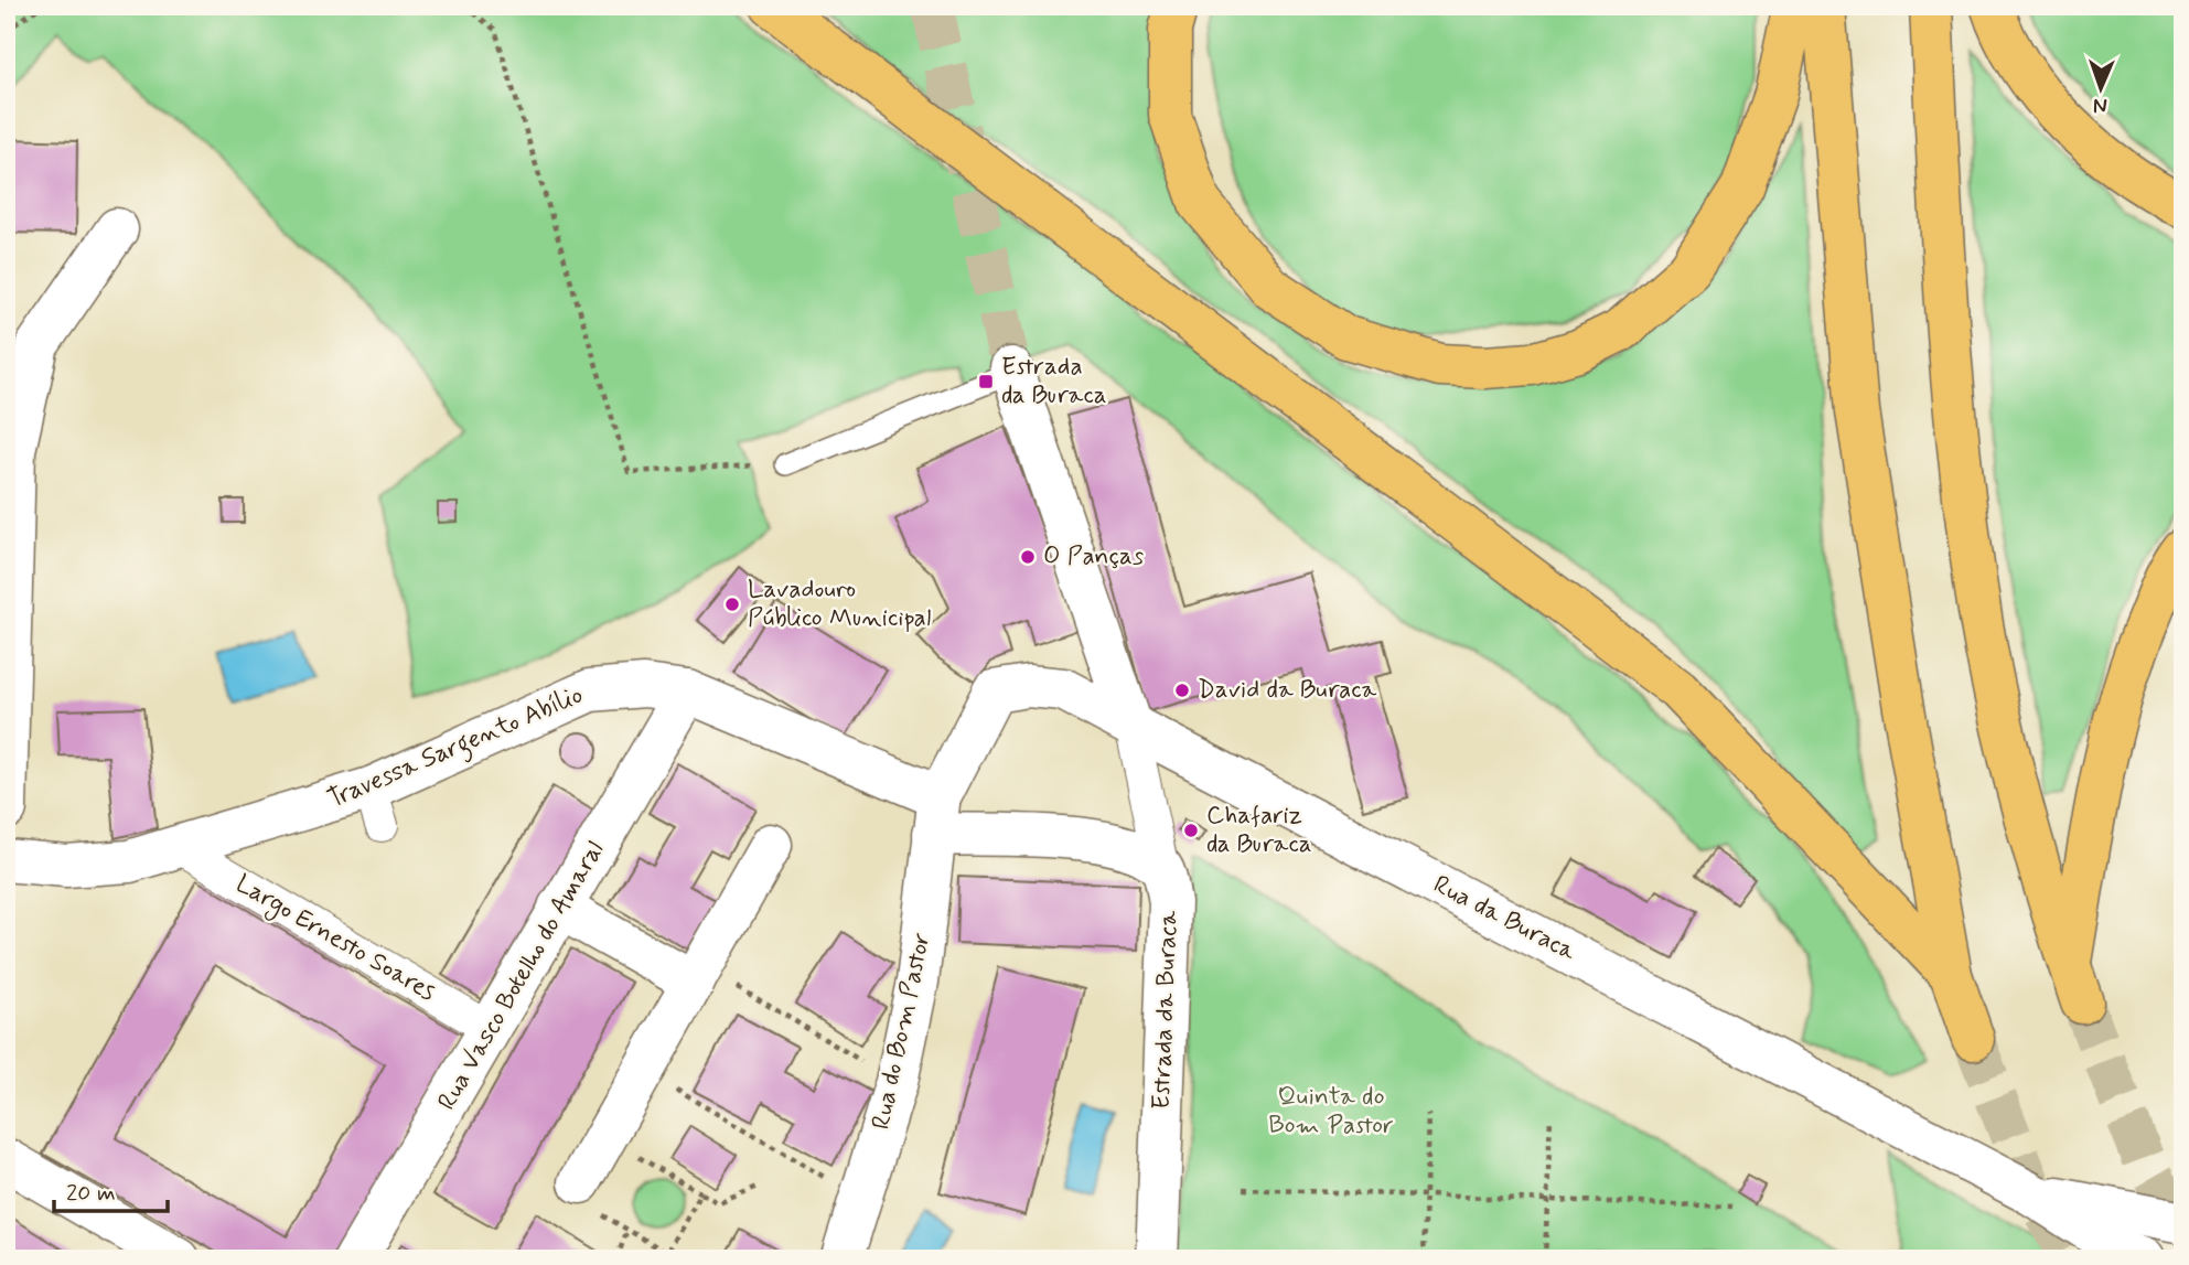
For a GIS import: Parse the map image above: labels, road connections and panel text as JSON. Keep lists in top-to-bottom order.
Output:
{
  "streets": {
    "street": [
      "Travessa Sargento Abílio",
      "Rua da Buraca",
      "Largo Ernesto Soares",
      "Rua Vasco Botelho do Amaral",
      "Estrada da Buraca",
      "Rua do Bom Pastor"
    ]
  },
  "crossings": [
    ["Travessa Sargento Abílio", "Rua da Buraca"],
    ["Travessa Sargento Abílio", "Largo Ernesto Soares"],
    ["Travessa Sargento Abílio", "Rua Vasco Botelho do Amaral"],
    ["Travessa Sargento Abílio", "Rua do Bom Pastor"],
    ["Rua da Buraca", "Estrada da Buraca"],
    ["Rua da Buraca", "Rua do Bom Pastor"],
    ["Largo Ernesto Soares", "Rua Vasco Botelho do Amaral"]
  ],
  "parks": ["Quinta do Bom Pastor"],
  "places": {
    "transit": ["Estrada da Buraca"],
    "other": [
      "O Panças",
      "Lavadouro Público Municipal",
      "David da Buraca",
      "Chafariz da Buraca"
    ]
  },
  "scale_bar": "20 m",
  "north": "bottom"
}
